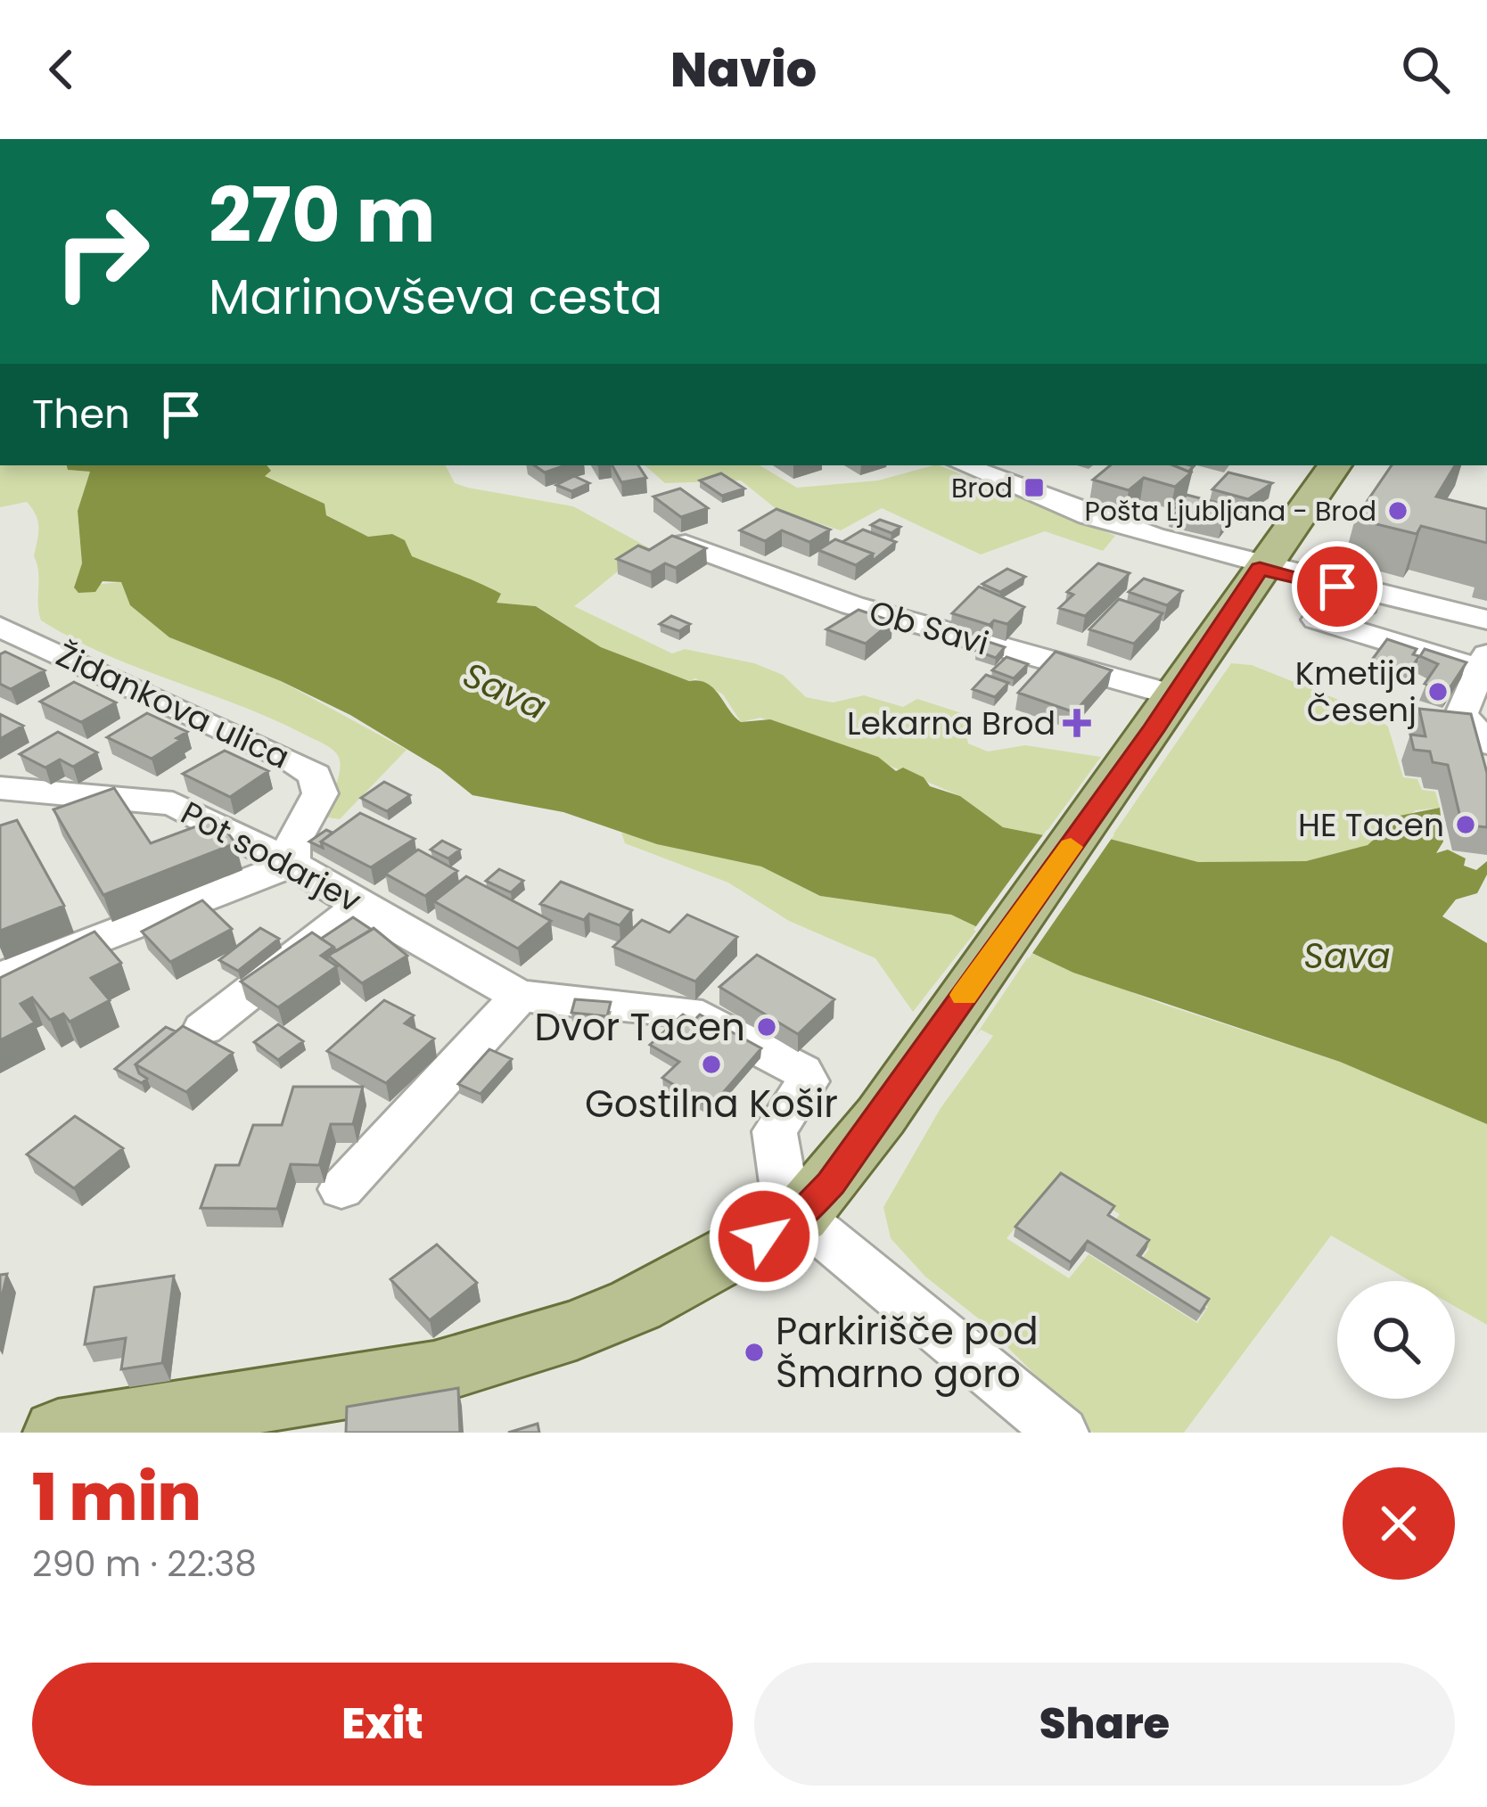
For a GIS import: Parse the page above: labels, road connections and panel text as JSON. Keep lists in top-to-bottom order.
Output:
{
  "streets": {
    "street": ["Ob Savi", "Židankova ulica", "Pot sodarjev"]
  },
  "crossings": [
    ["Židankova ulica", "Pot sodarjev"]
  ],
  "water": ["Sava"],
  "places": {
    "transit": ["Brod"],
    "other": [
      "Pošta Ljubljana - Brod",
      "Kmetija Česenj",
      "HE Tacen",
      "Dvor Tacen",
      "Gostilna Košir",
      "Parkirišče pod Šmarno goro"
    ],
    "health": ["Lekarna Brod"]
  },
  "page": {
    "header": "Navio",
    "turn": ["270 m", "Marinovševa cesta"],
    "then": "Then",
    "heading": ["1 min", "290 m · 22:38"],
    "buttons": ["Exit", "Share"]
  }
}
